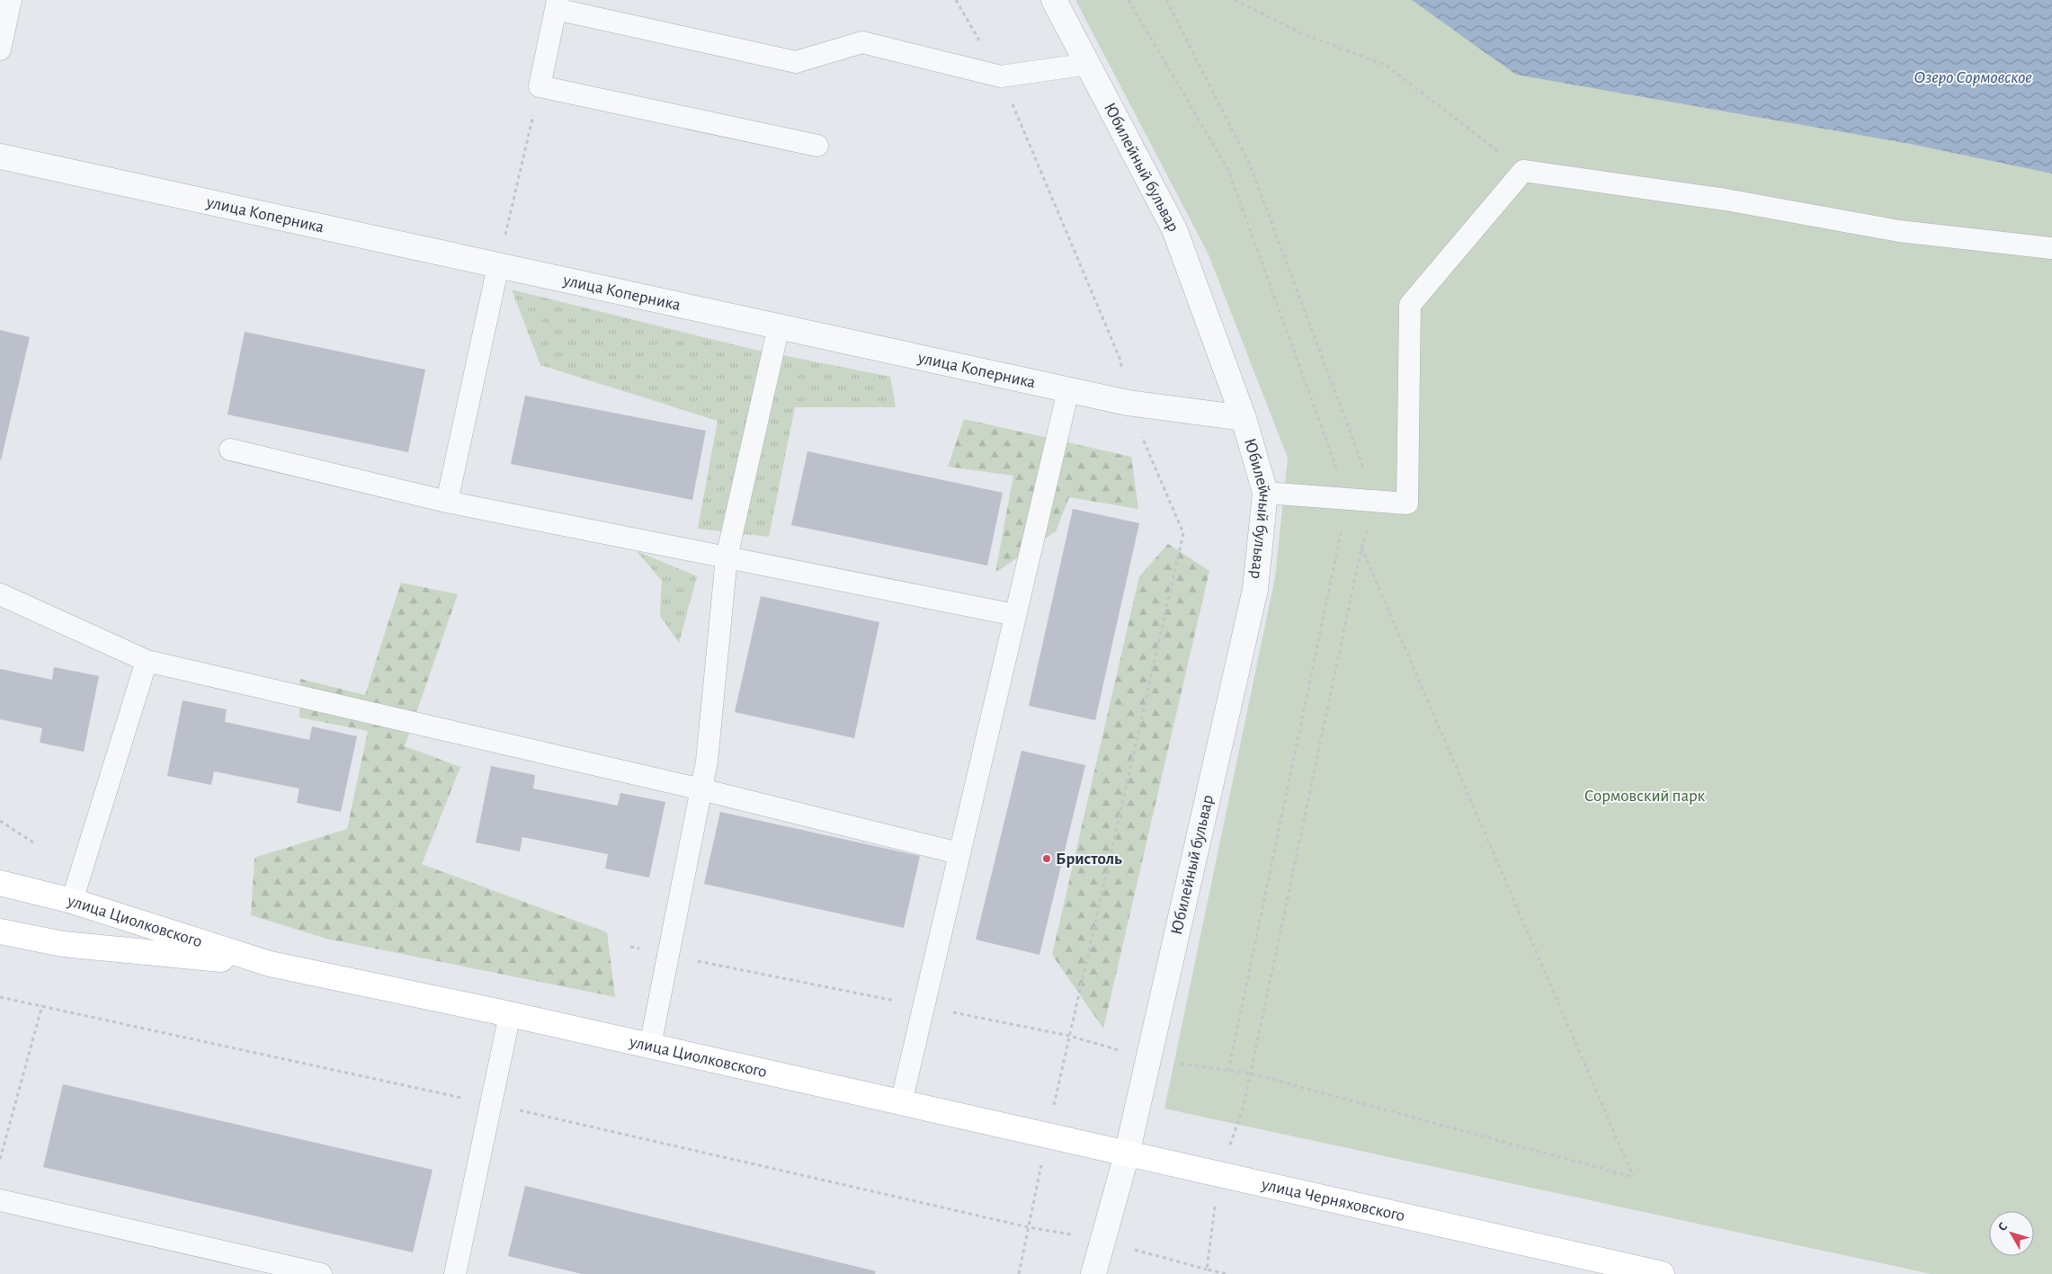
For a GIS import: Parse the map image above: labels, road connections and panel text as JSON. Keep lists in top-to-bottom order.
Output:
{
  "streets": {
    "main road": ["улица Циолковского", "улица Черняховского"],
    "street": ["Юбилейный бульвар", "улица Коперника"]
  },
  "crossings": [
    ["Юбилейный бульвар", "улица Коперника"],
    ["Юбилейный бульвар", "улица Циолковского"],
    ["Юбилейный бульвар", "улица Черняховского"],
    ["улица Циолковского", "улица Черняховского"]
  ],
  "water": ["Озеро Сормовское"],
  "parks": ["Сормовский парк"],
  "places": ["Бристоль"],
  "north": "top left"
}
